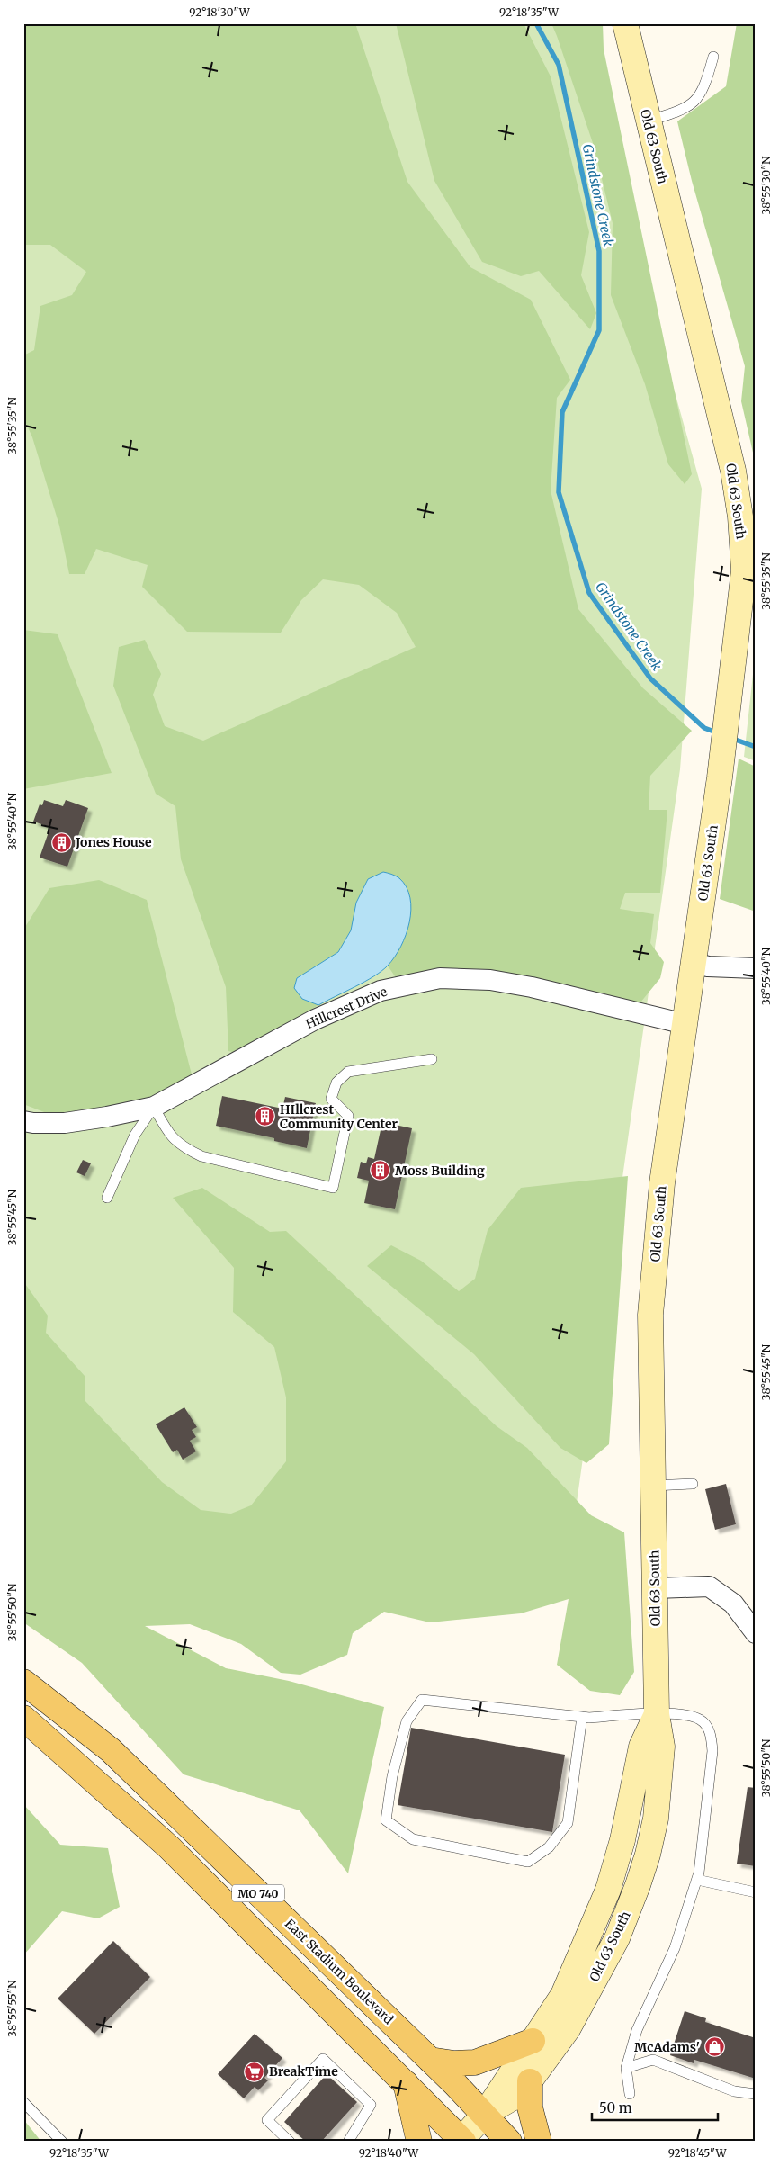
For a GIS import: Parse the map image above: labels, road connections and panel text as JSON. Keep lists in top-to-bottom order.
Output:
{
  "streets": {
    "main road": ["Old 63 South", "MO 740", "East Stadium Boulevard"],
    "street": ["Hillcrest Drive"]
  },
  "crossings": [
    ["Old 63 South", "Hillcrest Drive"],
    ["Old 63 South", "MO 740"],
    ["Old 63 South", "East Stadium Boulevard"]
  ],
  "water": ["Grindstone Creek"],
  "places": {
    "building": ["Jones House", "HIllcrest Community Center", "Moss Building"],
    "shop": ["McAdams'"],
    "supermarket": ["BreakTime"]
  },
  "scale_bar": "50 m",
  "coordinates": [
    "92°18'30\"W",
    "92°18'35\"W",
    "38°55'30\"N",
    "38°55'35\"N",
    "38°55'40\"N",
    "38°55'45\"N",
    "38°55'50\"N",
    "38°55'55\"N",
    "92°18'40\"W",
    "92°18'45\"W"
  ]
}
